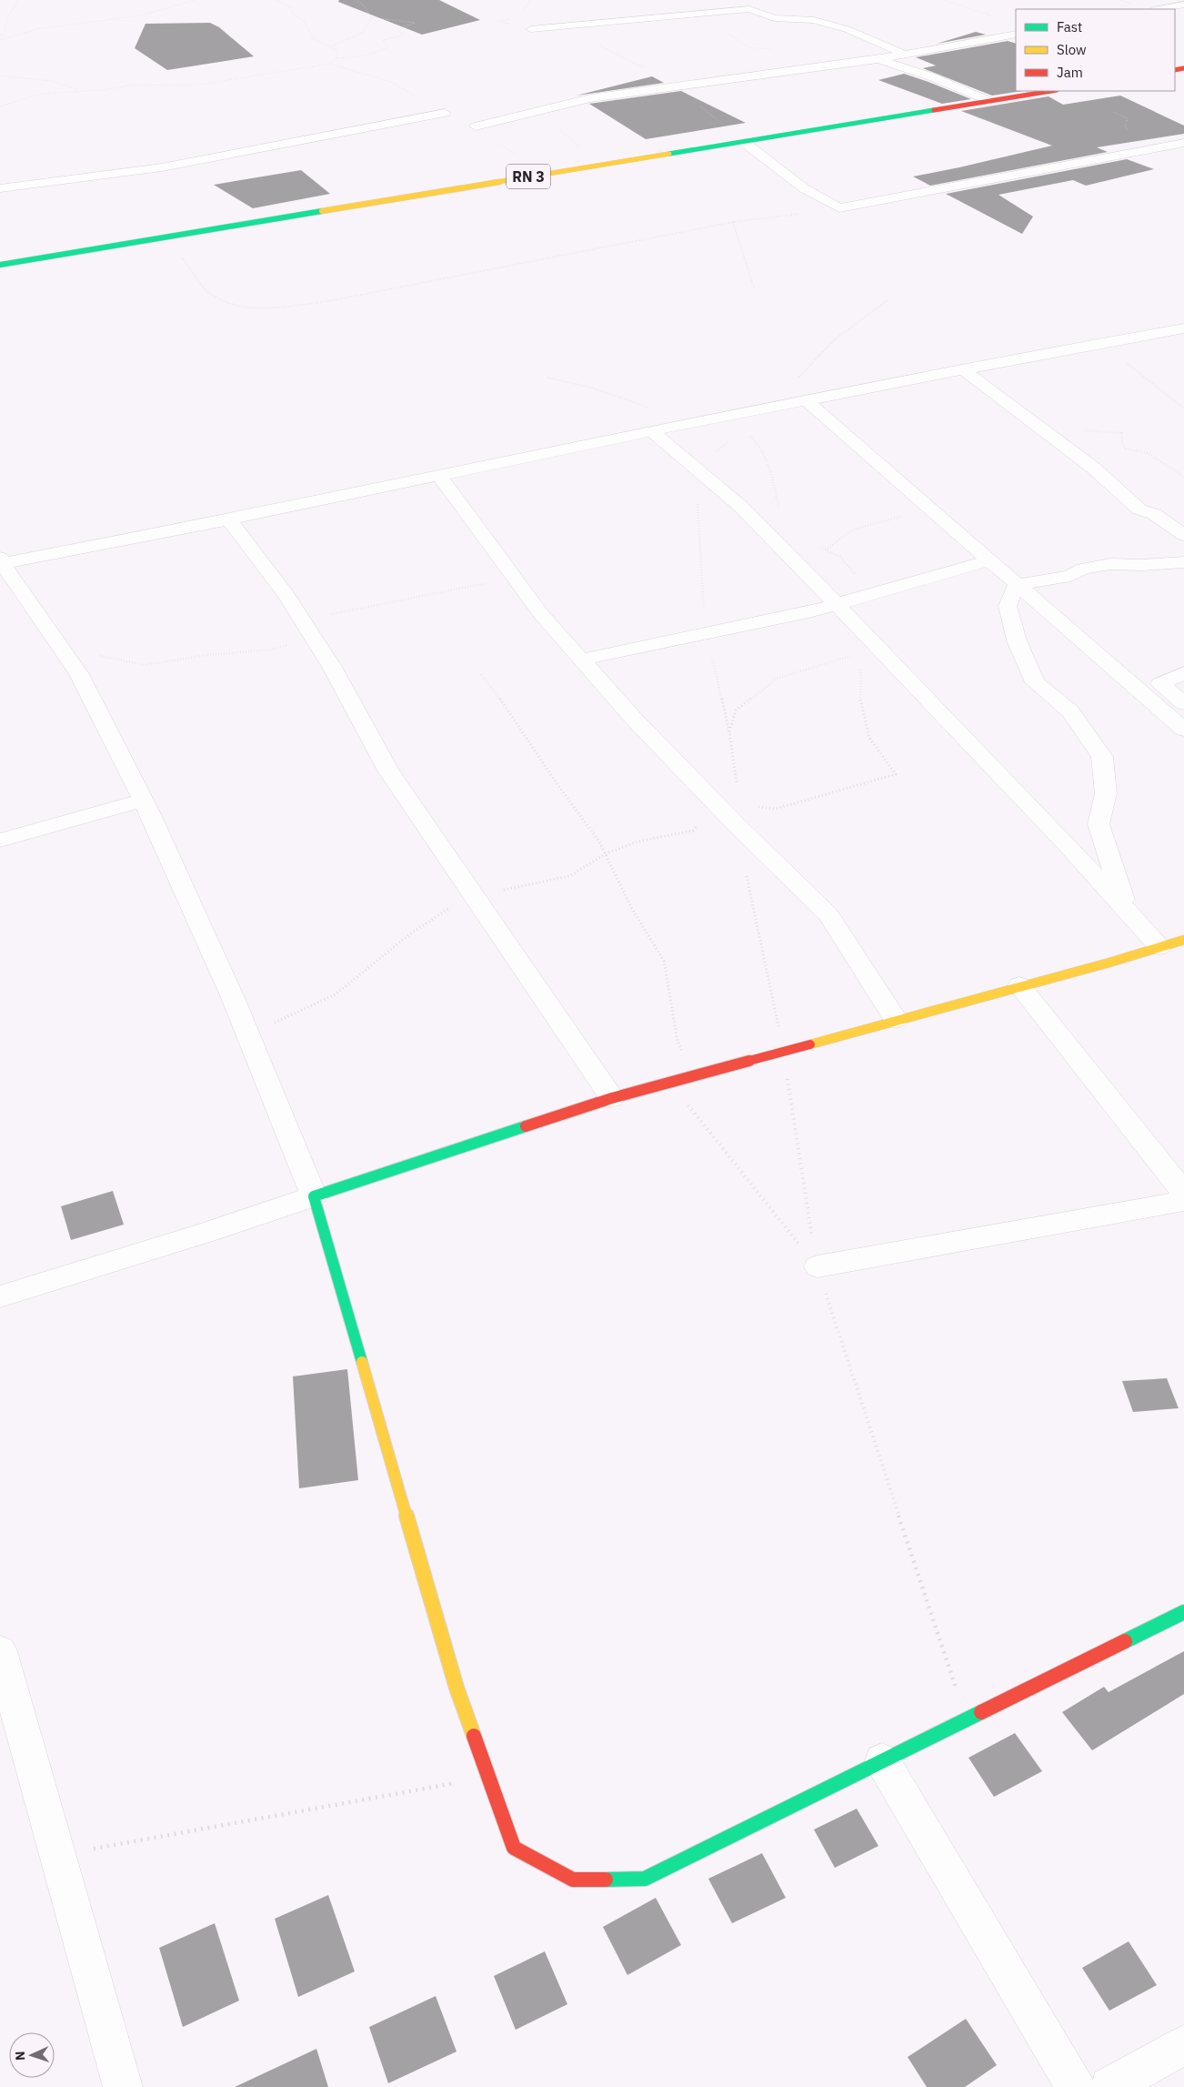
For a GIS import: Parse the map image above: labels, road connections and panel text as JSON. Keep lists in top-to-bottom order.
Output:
{
  "streets": {
    "main road": ["RN 3"]
  },
  "legend": ["Fast", "Slow", "Jam"],
  "north": "left"
}
